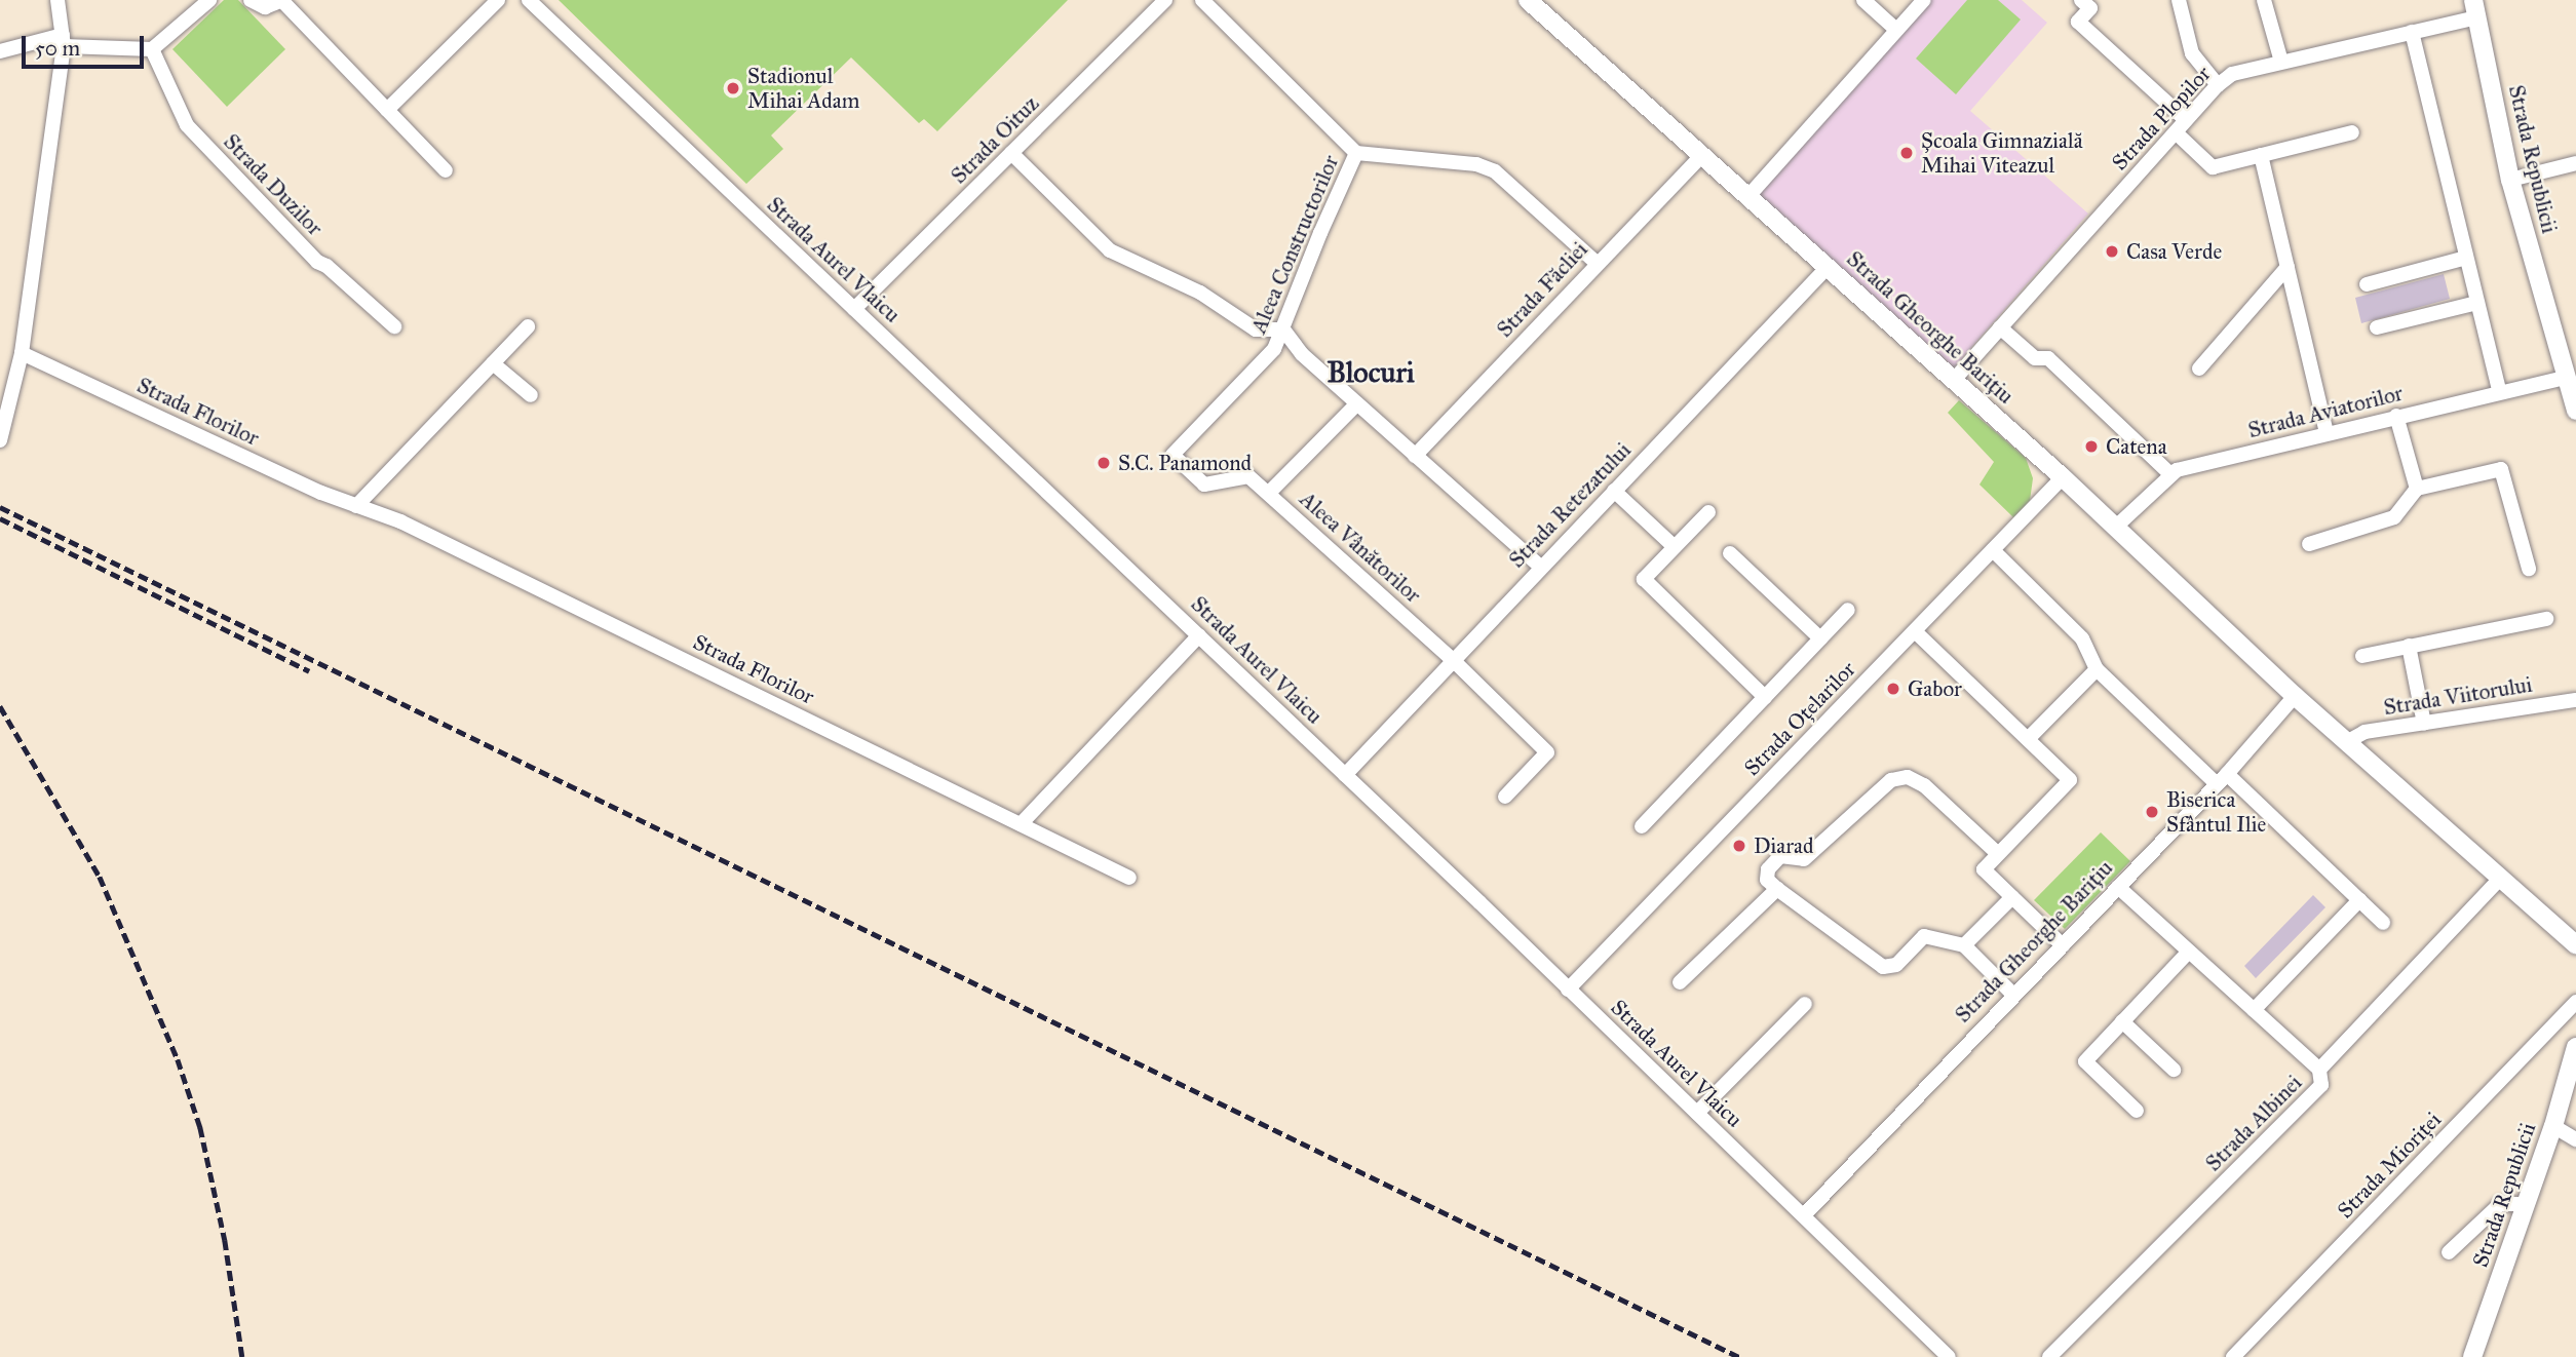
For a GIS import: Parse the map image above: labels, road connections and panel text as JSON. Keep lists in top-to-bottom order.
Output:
{
  "streets": {
    "street": [
      "Strada Plopilor",
      "Strada Oituz",
      "Strada Republicii",
      "Strada Duzilor",
      "Aleea Constructorilor",
      "Strada Aurel Vlaicu",
      "Strada Făcliei",
      "Strada Gheorghe Barițiu",
      "Strada Florilor",
      "Strada Aviatorilor",
      "Strada Retezatului",
      "Aleea Vânătorilor",
      "Strada Viitorului",
      "Strada Oțelarilor",
      "Strada Albinei",
      "Strada Mioriței"
    ]
  },
  "crossings": [
    ["Strada Plopilor", "Strada Republicii"],
    ["Strada Plopilor", "Strada Gheorghe Barițiu"],
    ["Strada Oituz", "Strada Aurel Vlaicu"],
    ["Strada Republicii", "Strada Aviatorilor"],
    ["Aleea Constructorilor", "Strada Făcliei"],
    ["Aleea Constructorilor", "Aleea Vânătorilor"],
    ["Strada Aurel Vlaicu", "Strada Gheorghe Barițiu"],
    ["Strada Aurel Vlaicu", "Strada Retezatului"],
    ["Strada Aurel Vlaicu", "Strada Oțelarilor"],
    ["Strada Făcliei", "Strada Gheorghe Barițiu"],
    ["Strada Gheorghe Barițiu", "Strada Aviatorilor"],
    ["Strada Gheorghe Barițiu", "Strada Retezatului"],
    ["Strada Gheorghe Barițiu", "Strada Viitorului"],
    ["Strada Gheorghe Barițiu", "Strada Oțelarilor"],
    ["Strada Gheorghe Barițiu", "Strada Albinei"],
    ["Strada Retezatului", "Aleea Vânătorilor"]
  ],
  "districts": ["Blocuri"],
  "places": [
    "Stadionul Mihai Adam",
    "Școala Gimnazială Mihai Viteazul",
    "Casa Verde",
    "Catena",
    "S.C. Panamond",
    "Gabor",
    "Biserica Sfântul Ilie",
    "Diarad"
  ],
  "scale_bar": "50 m"
}
